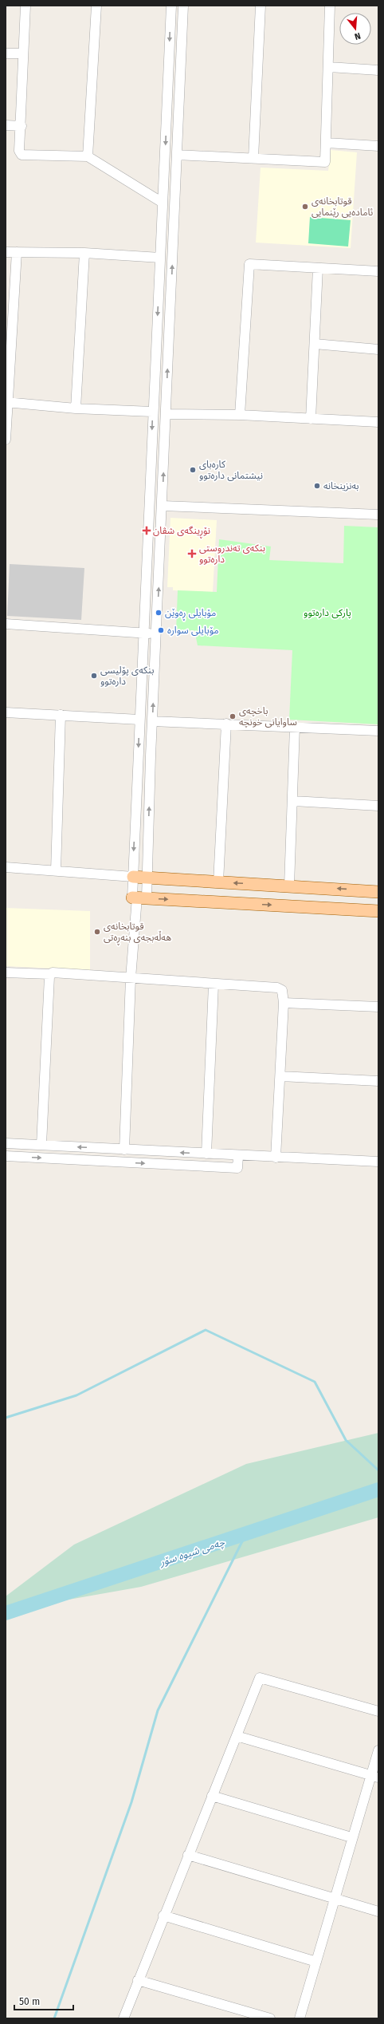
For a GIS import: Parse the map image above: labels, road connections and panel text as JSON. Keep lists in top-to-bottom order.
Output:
{
  "water": ["چەمی شیوە سۆر"],
  "parks": ["پارکی دارەتوو"],
  "places": {
    "other": [
      "قوتابخانەی ئامادەیی رێنمایی",
      "کارەبای نیشتمانی دارەتوو",
      "بەنزینخانە",
      "مۆبایلی ڕەوێن",
      "مۆبایلی سوارە",
      "بنکەی پۆلیسی دارەتوو",
      "باخچەی ساوایانی خونچە",
      "قوتابخانەی هەڵەبجەی بنەڕەتی"
    ],
    "health": ["نۆڕینگەی شڤان", "بنکەی تەندروستی دارەتوو"]
  },
  "scale_bar": "50 m",
  "north": "bottom"
}
